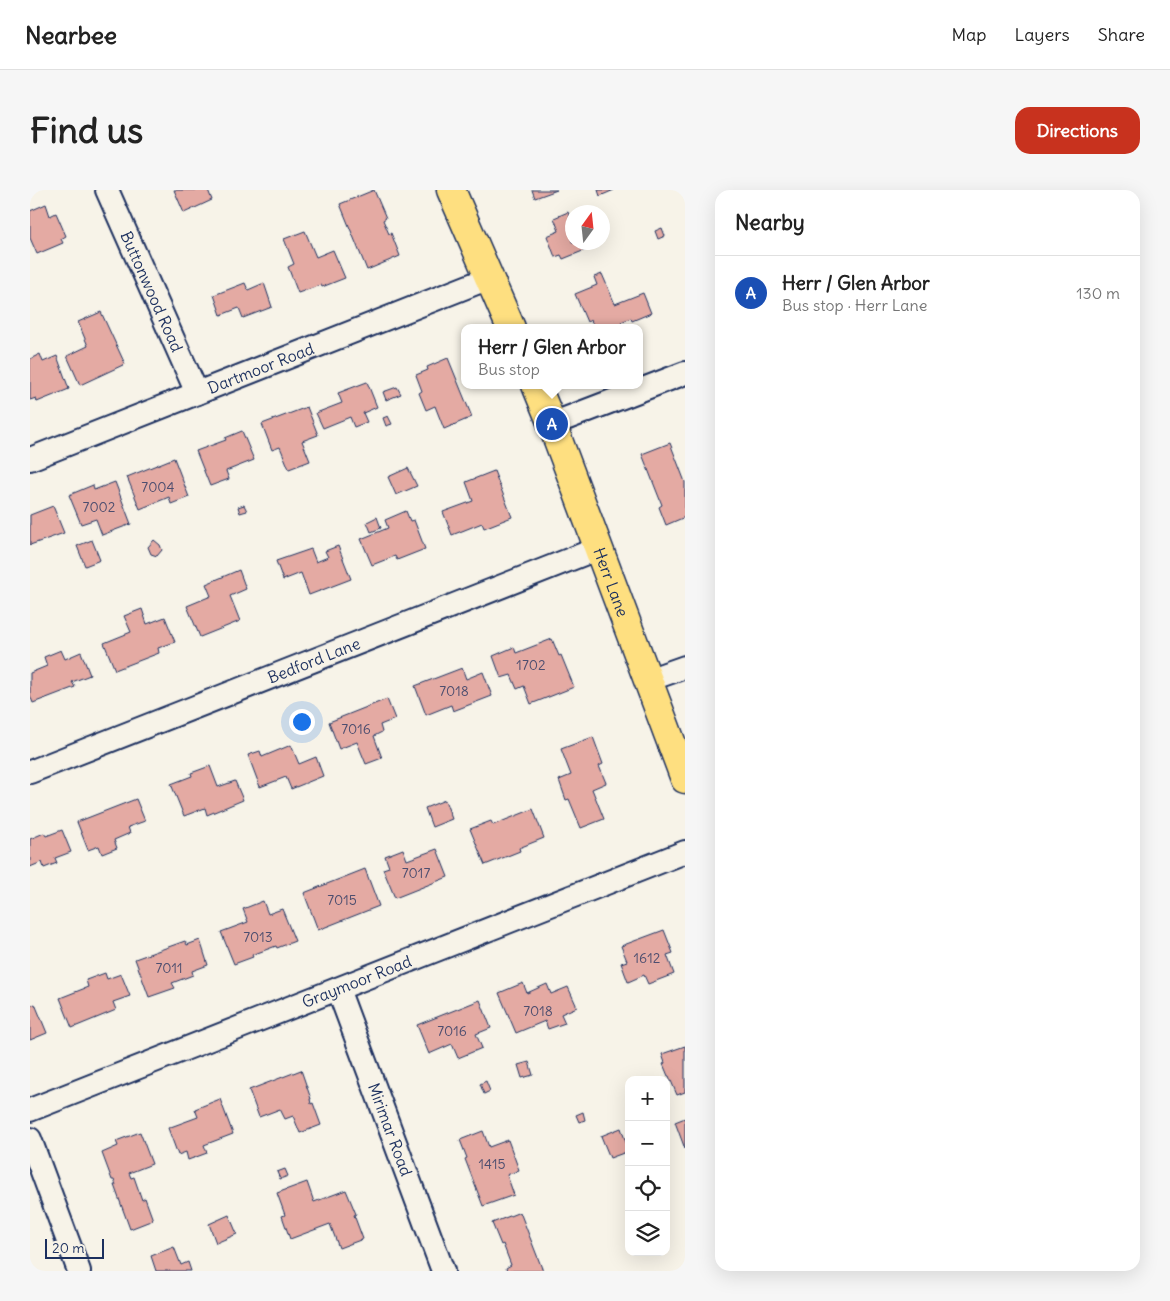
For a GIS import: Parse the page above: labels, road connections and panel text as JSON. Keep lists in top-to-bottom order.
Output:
{
  "streets": {
    "main road": ["Herr Lane"],
    "street": [
      "Buttonwood Road",
      "Dartmoor Road",
      "Bedford Lane",
      "Graymoor Road",
      "Mirimar Road"
    ]
  },
  "crossings": [
    ["Buttonwood Road", "Dartmoor Road"],
    ["Herr Lane", "Bedford Lane"],
    ["Graymoor Road", "Mirimar Road"]
  ],
  "house_numbers": [
    "7004",
    "7002",
    "1702",
    "7018",
    "7016",
    "7017",
    "7015",
    "7013",
    "1612",
    "7011",
    "7018",
    "7016",
    "1415"
  ],
  "scale_bar": "20 m",
  "north": "top",
  "page": {
    "header": "Nearbee",
    "nav": ["Map", "Layers", "Share"],
    "buttons": "Directions",
    "title": "Find us",
    "heading": "Nearby",
    "list": [
      {
        "mark": "A",
        "name": "Herr / Glen Arbor",
        "note": "Bus stop · Herr Lane",
        "value": "130 m"
      }
    ],
    "popup": ["Herr / Glen Arbor", "Bus stop"],
    "pins": "A",
    "map_buttons": ["+", "−"],
    "scale": "20 m"
  }
}
